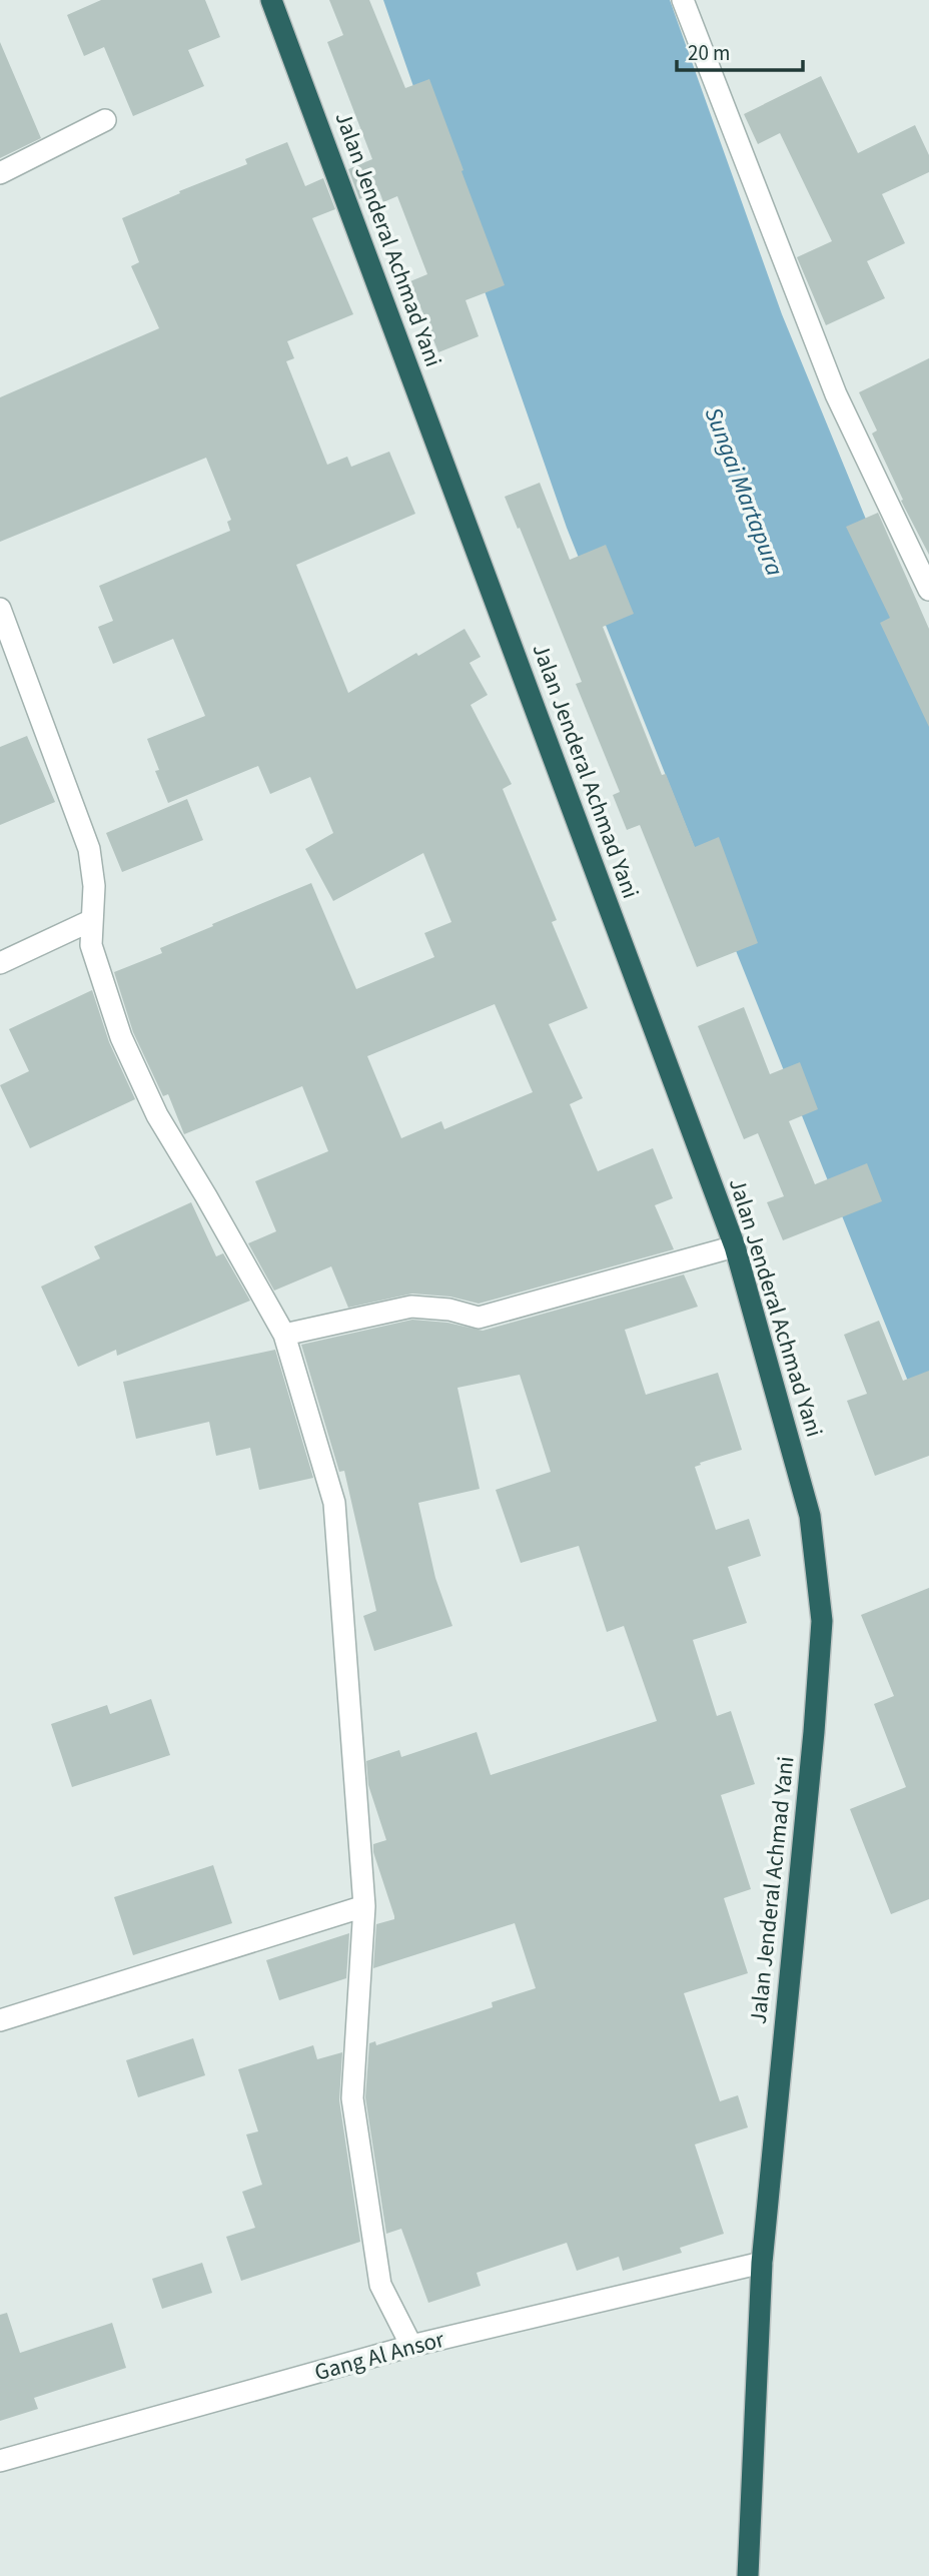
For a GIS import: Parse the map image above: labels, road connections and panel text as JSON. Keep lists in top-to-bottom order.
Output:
{
  "streets": {
    "highway": ["Jalan Jenderal Achmad Yani"],
    "street": ["Gang Al Ansor"]
  },
  "crossings": [
    ["Jalan Jenderal Achmad Yani", "Gang Al Ansor"]
  ],
  "water": ["Sungai Martapura"],
  "scale_bar": "20 m"
}
